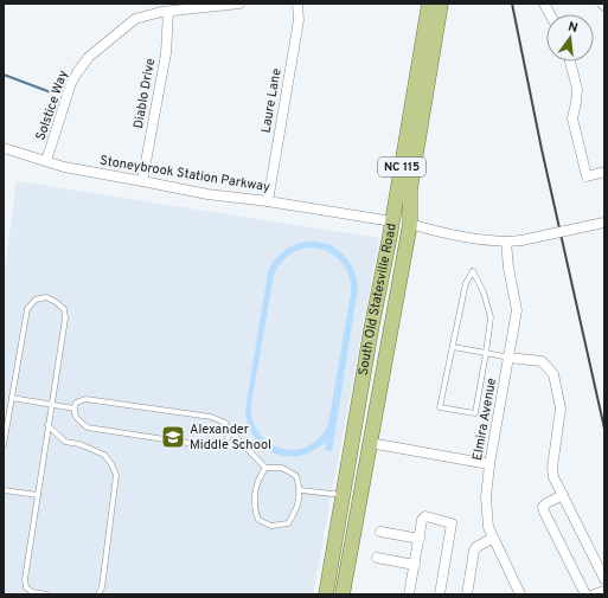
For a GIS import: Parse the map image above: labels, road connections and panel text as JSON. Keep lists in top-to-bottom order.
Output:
{
  "streets": {
    "main road": ["NC 115", "South Old Statesville Road"],
    "street": [
      "Diablo Drive",
      "Laure Lane",
      "Solstice Way",
      "Stoneybrook Station Parkway",
      "Elmira Avenue"
    ]
  },
  "crossings": [
    ["Diablo Drive", "Solstice Way"],
    ["Diablo Drive", "Stoneybrook Station Parkway"],
    ["Laure Lane", "Stoneybrook Station Parkway"],
    ["Solstice Way", "Stoneybrook Station Parkway"],
    ["Stoneybrook Station Parkway", "South Old Statesville Road"]
  ],
  "places": {
    "school or university": ["Alexander Middle School"]
  },
  "north": "top"
}
